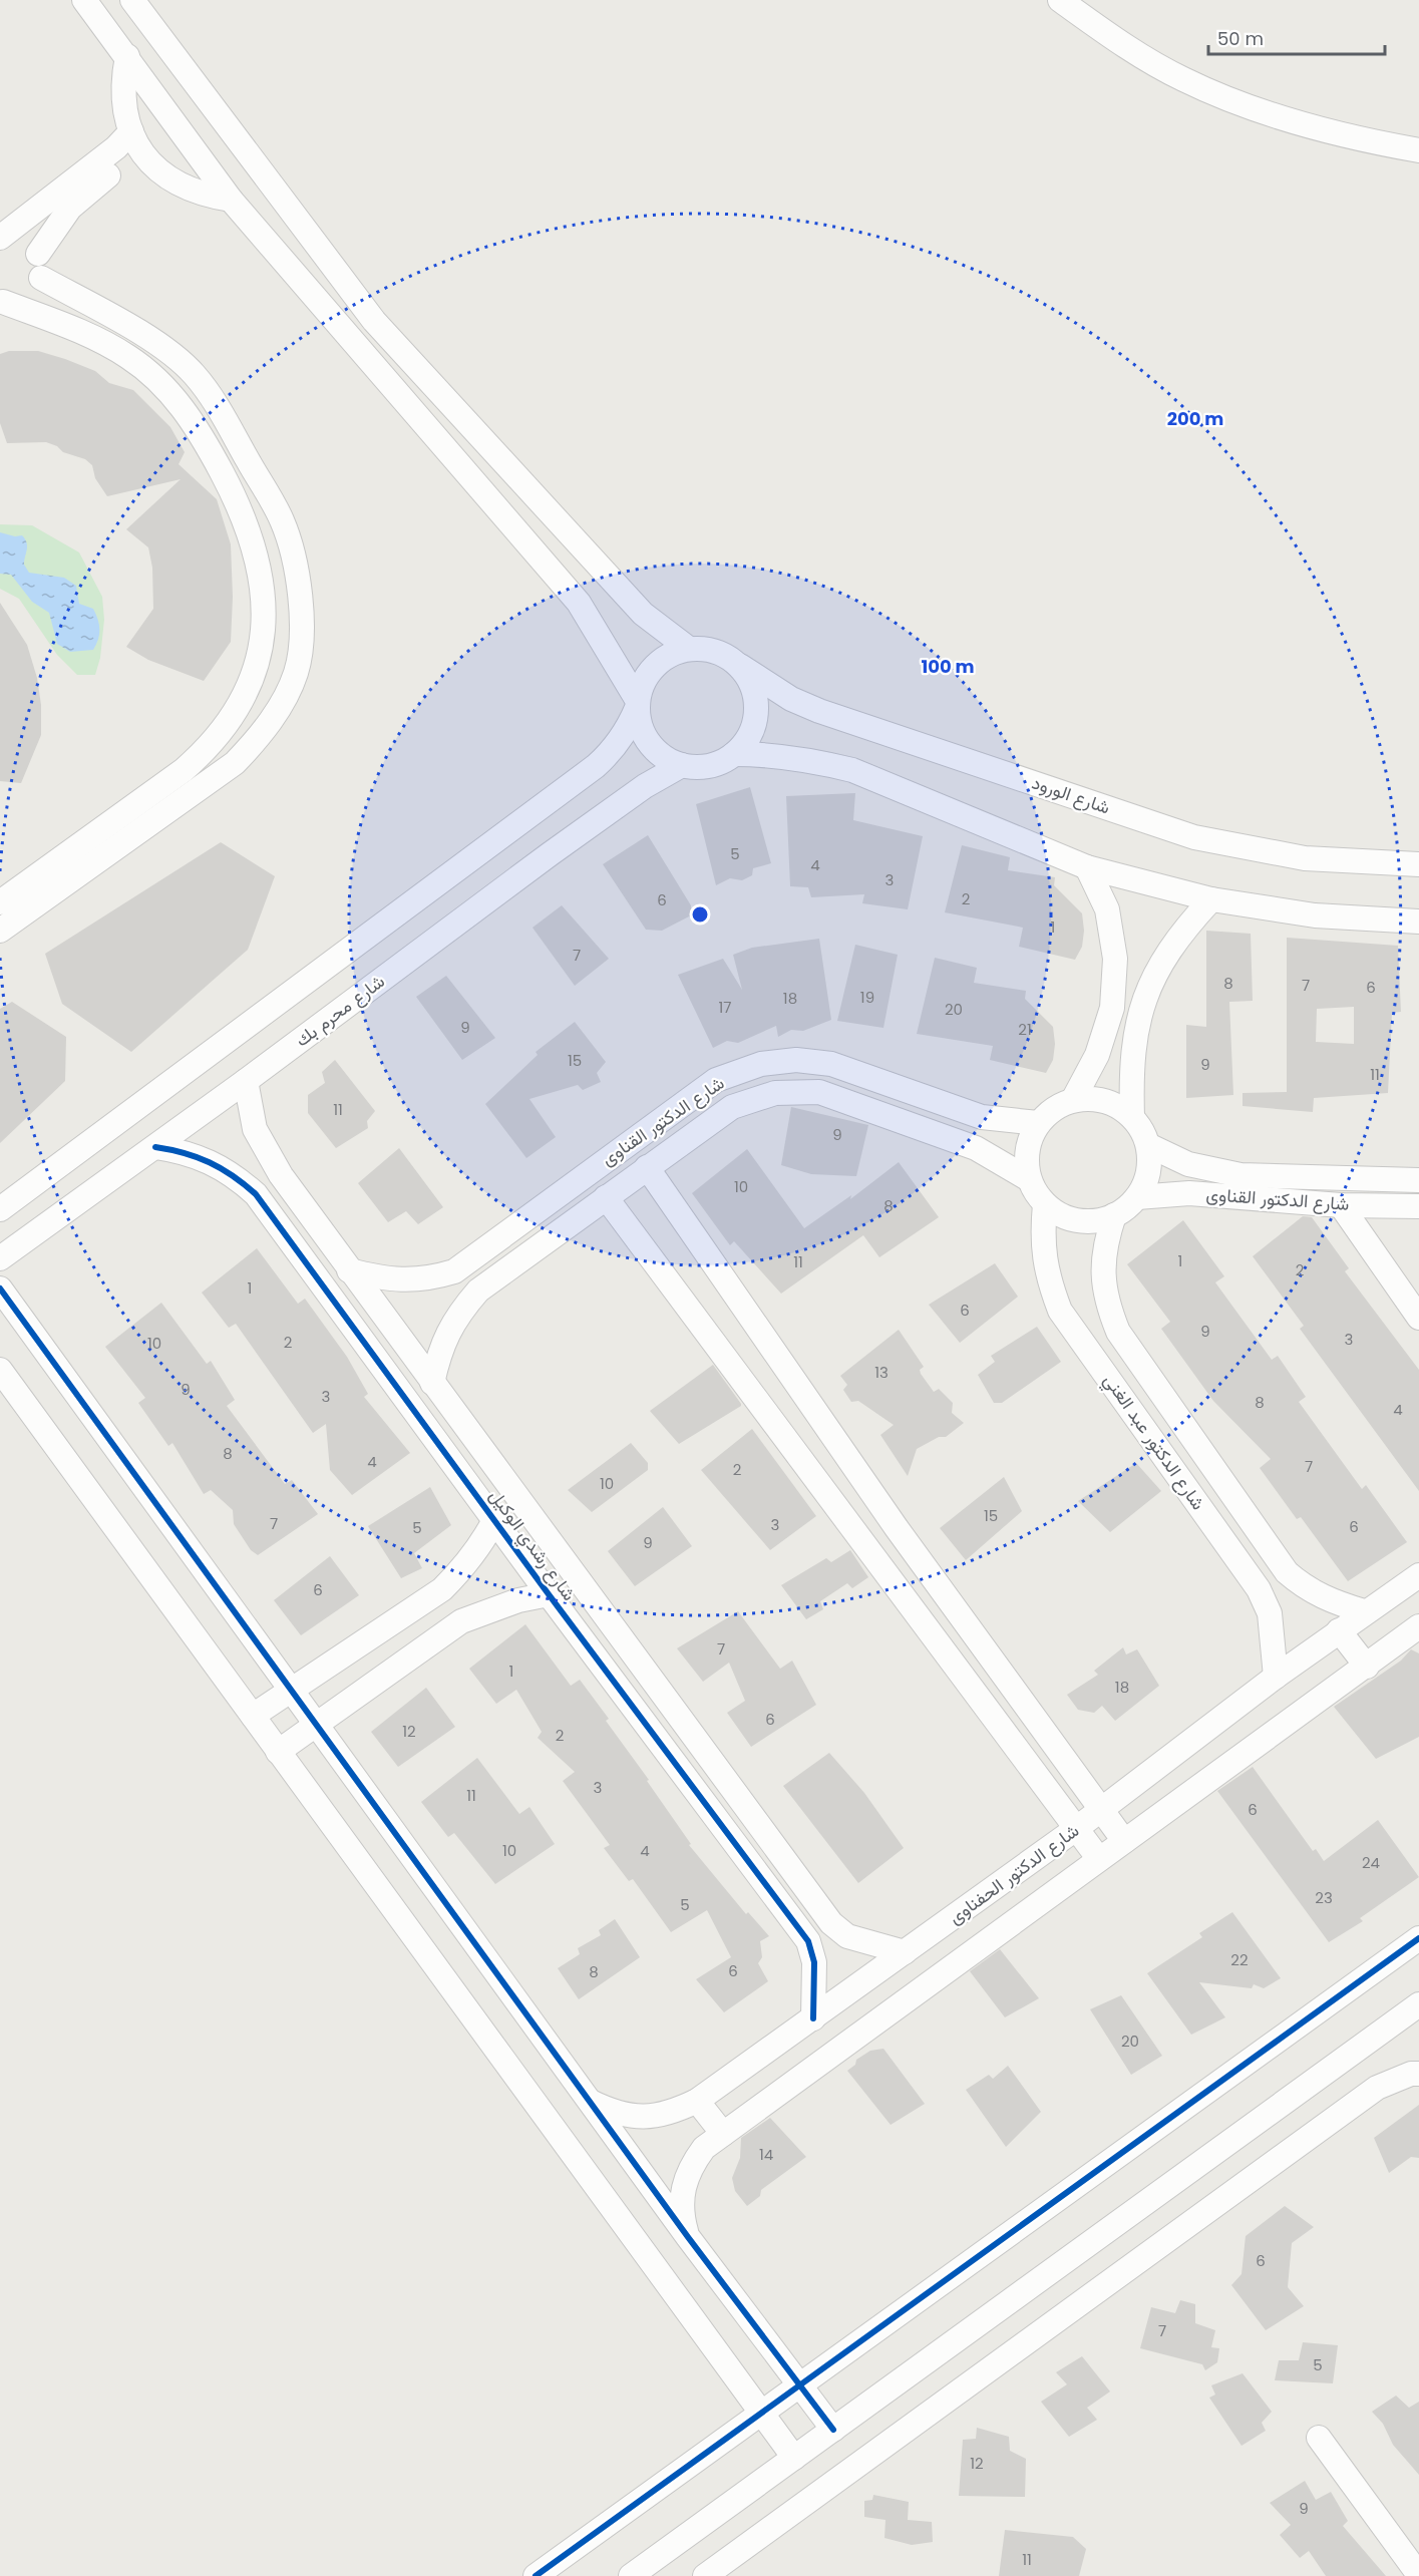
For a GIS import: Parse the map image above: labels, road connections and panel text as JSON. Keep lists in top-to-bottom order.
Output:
{
  "streets": {
    "street": [
      "شارع الورود",
      "شارع محرم بك",
      "شارع الدكتور القناوى",
      "شارع الدكتور عبد الغني",
      "شارع رشدي الوكيل",
      "شارع الدكتور الحفناوى"
    ]
  },
  "crossings": [
    ["شارع الورود", "شارع محرم بك"],
    ["شارع محرم بك", "شارع رشدي الوكيل"],
    ["شارع الدكتور القناوى", "شارع الدكتور عبد الغني"],
    ["شارع الدكتور القناوى", "شارع رشدي الوكيل"],
    ["شارع الدكتور عبد الغني", "شارع الدكتور الحفناوى"],
    ["شارع رشدي الوكيل", "شارع الدكتور الحفناوى"]
  ],
  "house_numbers": [
    "5",
    "4",
    "3",
    "2",
    "6",
    "1",
    "7",
    "8",
    "7",
    "6",
    "19",
    "18",
    "17",
    "20",
    "9",
    "21",
    "15",
    "9",
    "11",
    "11",
    "9",
    "10",
    "8",
    "1",
    "11",
    "2",
    "1",
    "6",
    "9",
    "3",
    "2",
    "10",
    "13",
    "9",
    "3",
    "8",
    "4",
    "8",
    "4",
    "7",
    "2",
    "10",
    "15",
    "7",
    "3",
    "6",
    "5",
    "9",
    "6",
    "7",
    "1",
    "18",
    "6",
    "12",
    "2",
    "3",
    "11",
    "6",
    "10",
    "4",
    "24",
    "23",
    "5",
    "22",
    "6",
    "8",
    "20",
    "14",
    "6",
    "7",
    "5",
    "12",
    "9",
    "11"
  ],
  "scale_bar": "50 m",
  "rings": ["200 m", "100 m"]
}
